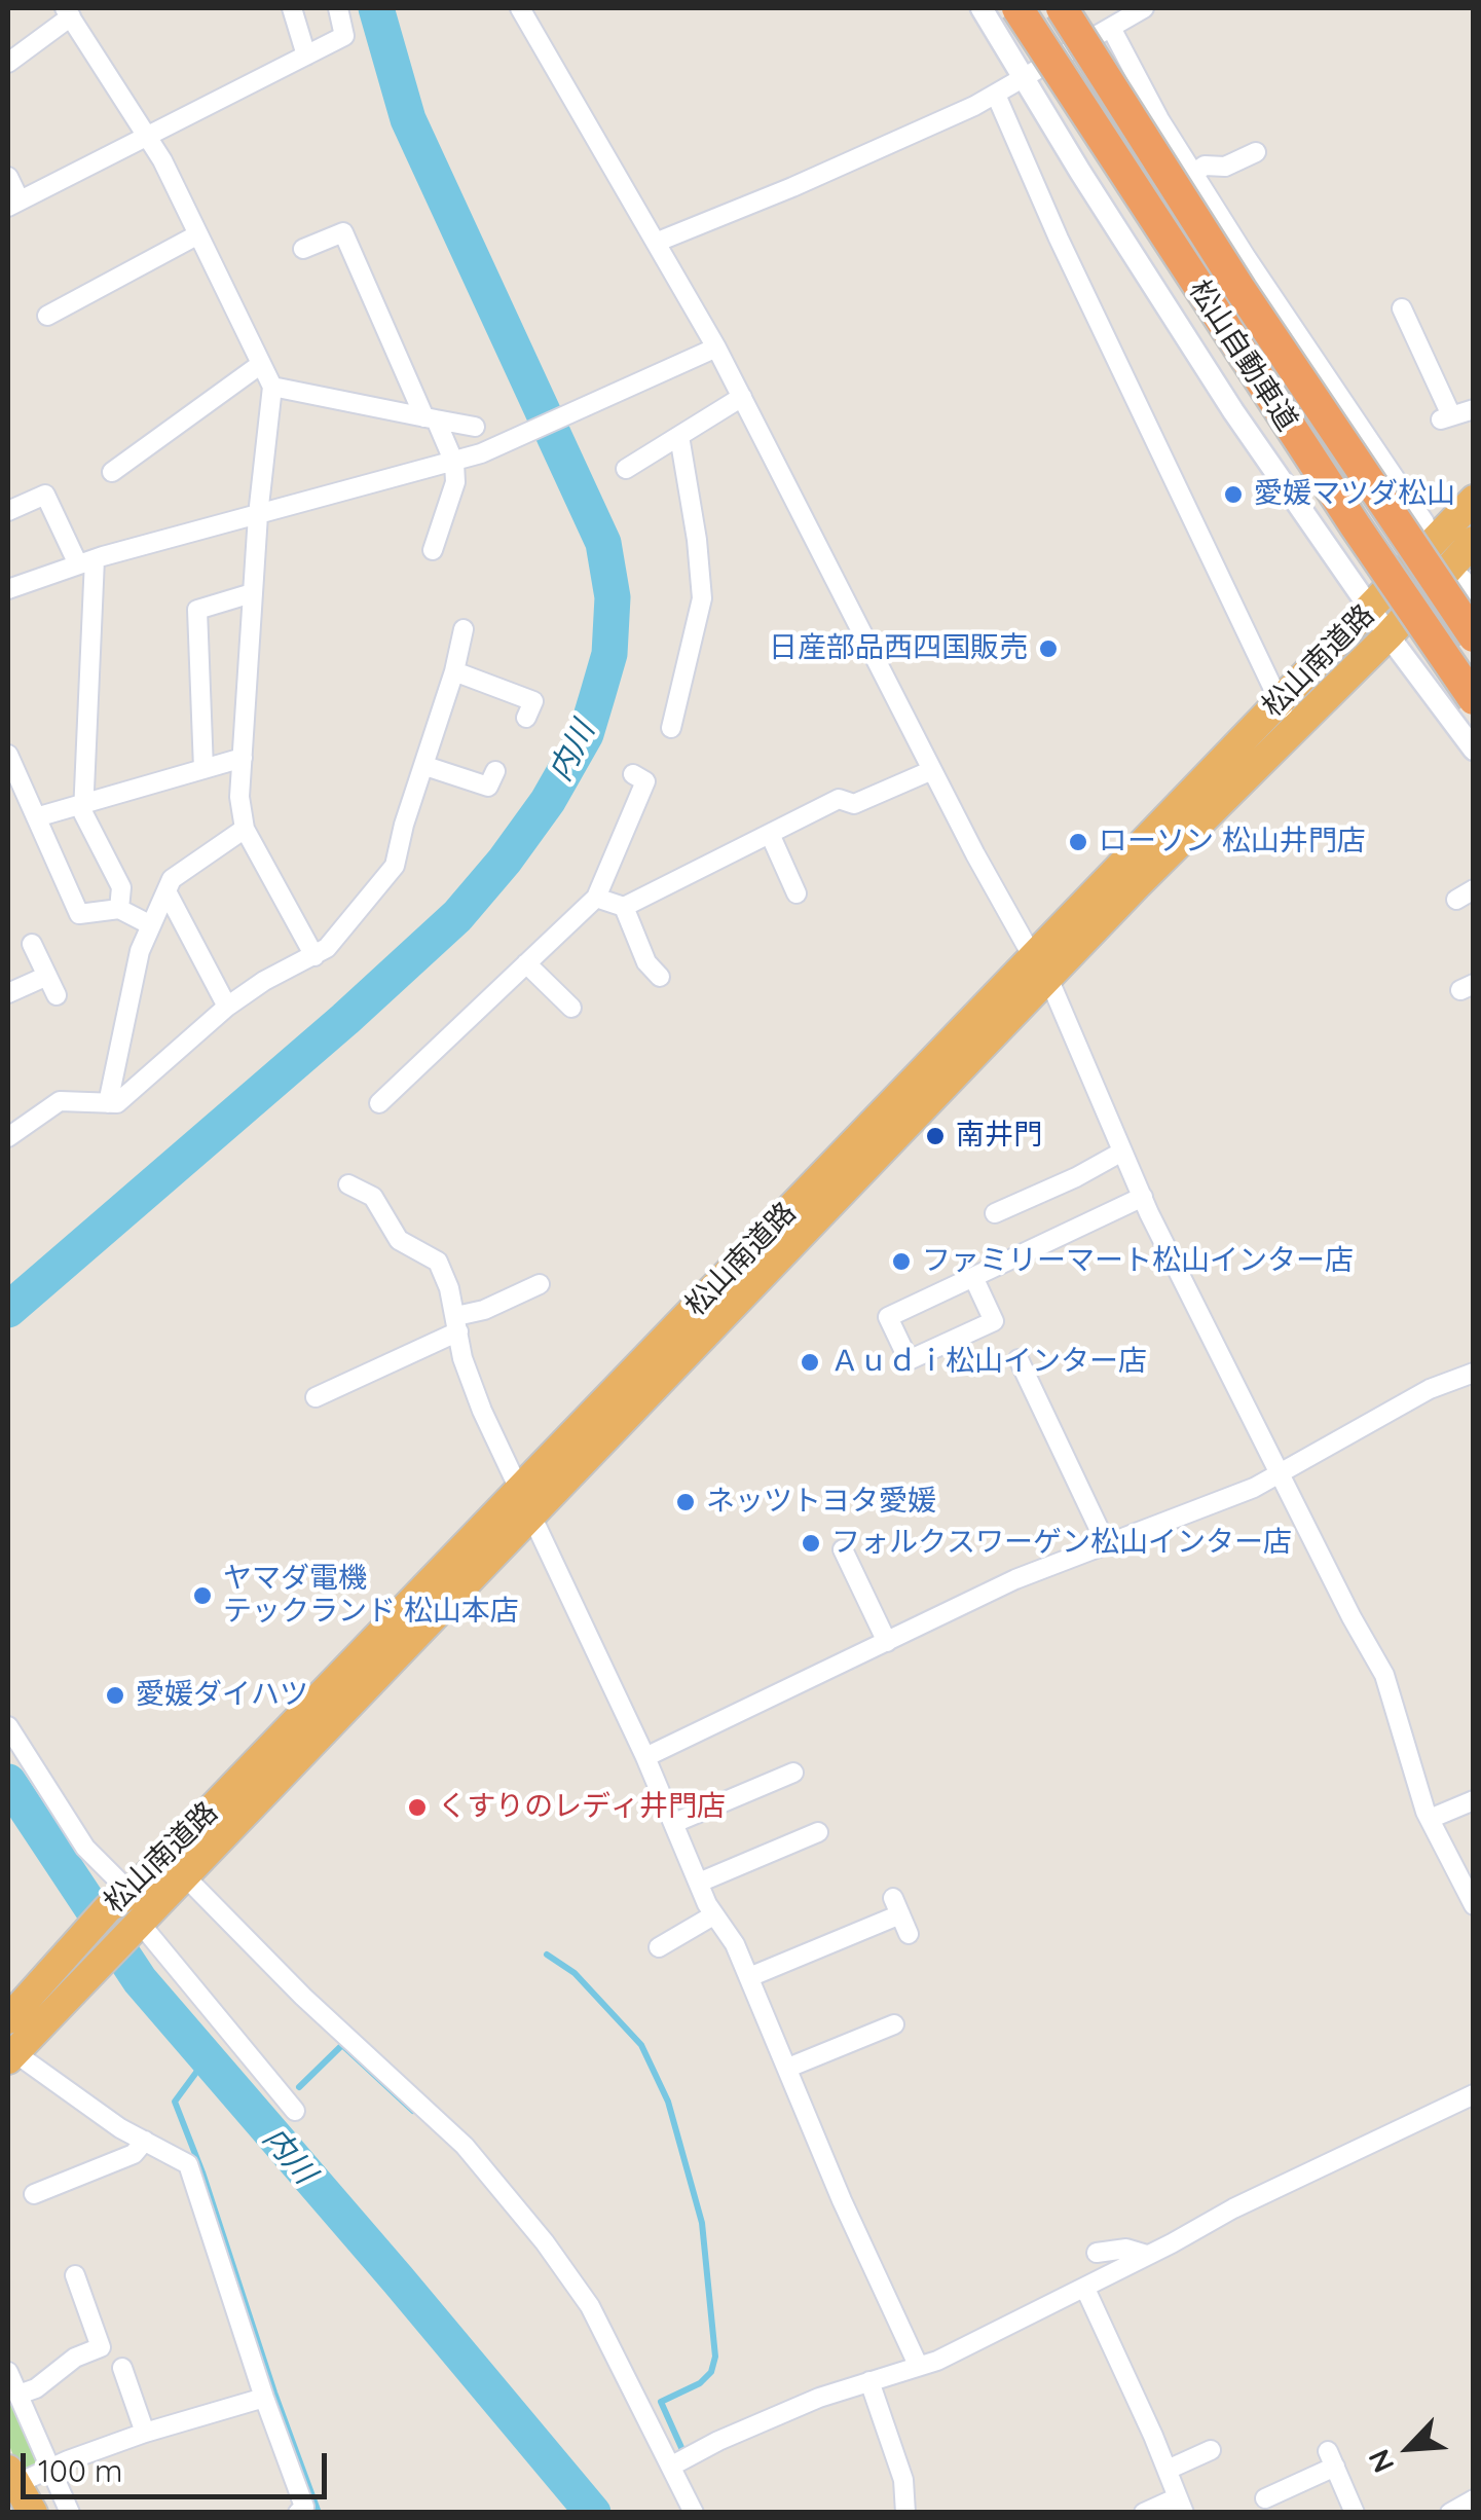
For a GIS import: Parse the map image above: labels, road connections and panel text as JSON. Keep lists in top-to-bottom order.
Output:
{
  "streets": {
    "highway": ["松山自動車道", "松山南道路"]
  },
  "water": ["内川"],
  "places": [
    "愛媛マツダ松山",
    "日産部品西四国販売",
    "ローソン 松山井門店",
    "南井門",
    "ファミリーマート松山インター店",
    "Ａｕｄｉ松山インター店",
    "ネッツトヨタ愛媛",
    "フォルクスワーゲン松山インター店",
    "ヤマダ電機 テックランド 松山本店",
    "愛媛ダイハツ",
    "くすりのレディ井門店"
  ],
  "scale_bar": "100 m",
  "north": "bottom left"
}
